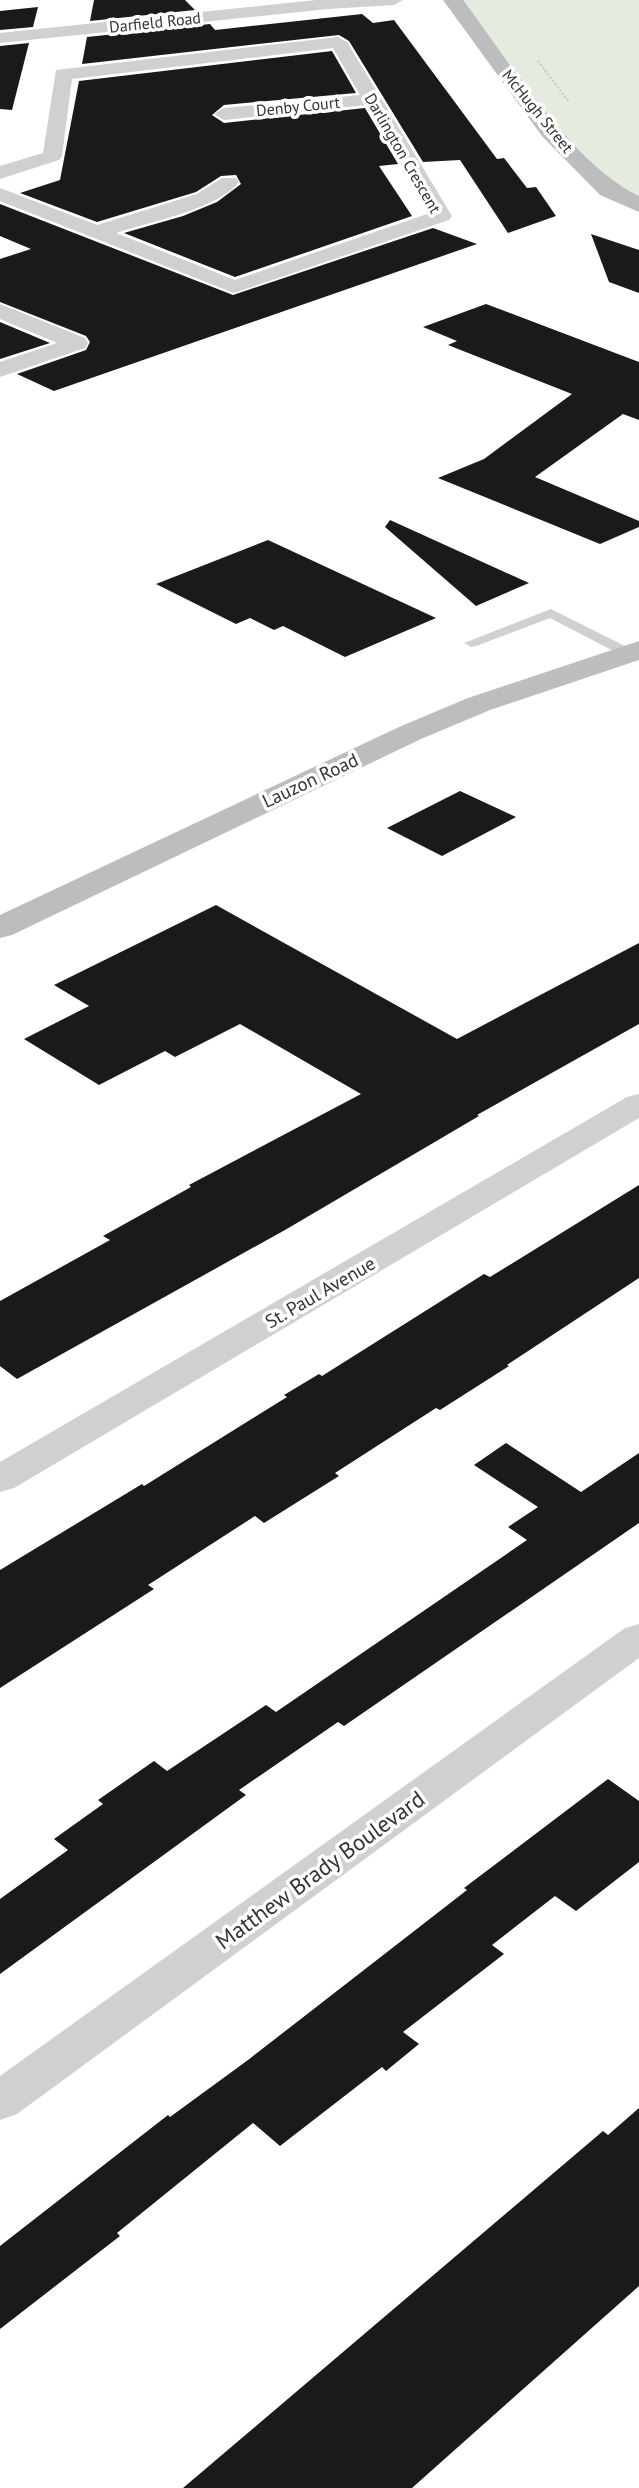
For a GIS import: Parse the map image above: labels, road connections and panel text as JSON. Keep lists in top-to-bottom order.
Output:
{
  "streets": {
    "main road": ["McHugh Street", "Lauzon Road"],
    "street": [
      "Darfield Road",
      "Denby Court",
      "Darlington Crescent",
      "St. Paul Avenue",
      "Matthew Brady Boulevard"
    ]
  },
  "crossings": [
    ["Denby Court", "Darlington Crescent"]
  ]
}
